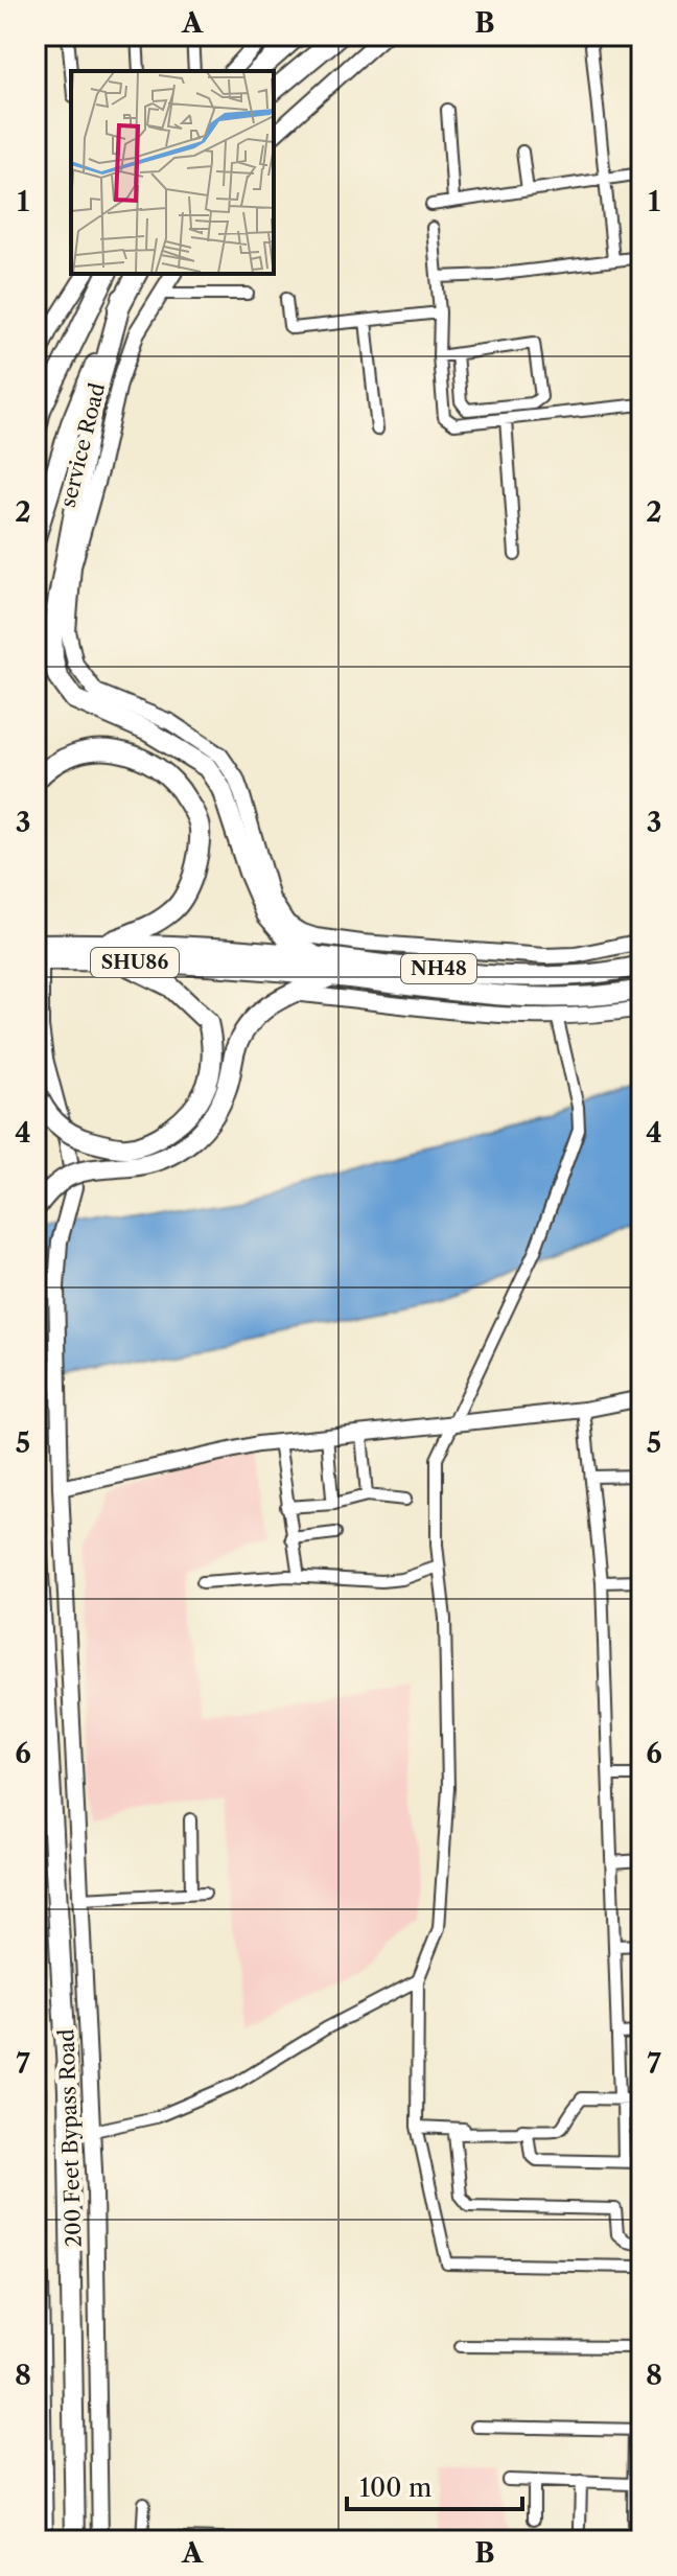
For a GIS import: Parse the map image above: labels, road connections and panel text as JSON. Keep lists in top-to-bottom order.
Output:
{
  "streets": {
    "highway": ["SHU86", "NH48"],
    "street": ["service Road", "200 Feet Bypass Road"]
  },
  "crossings": [
    ["service Road", "NH48"],
    ["SHU86", "NH48"],
    ["SHU86", "200 Feet Bypass Road"]
  ],
  "scale_bar": "100 m",
  "grid": {
    "columns": ["A", "B"],
    "rows": [
      "1",
      "2",
      "3",
      "4",
      "5",
      "6",
      "7",
      "8"
    ]
  }
}
